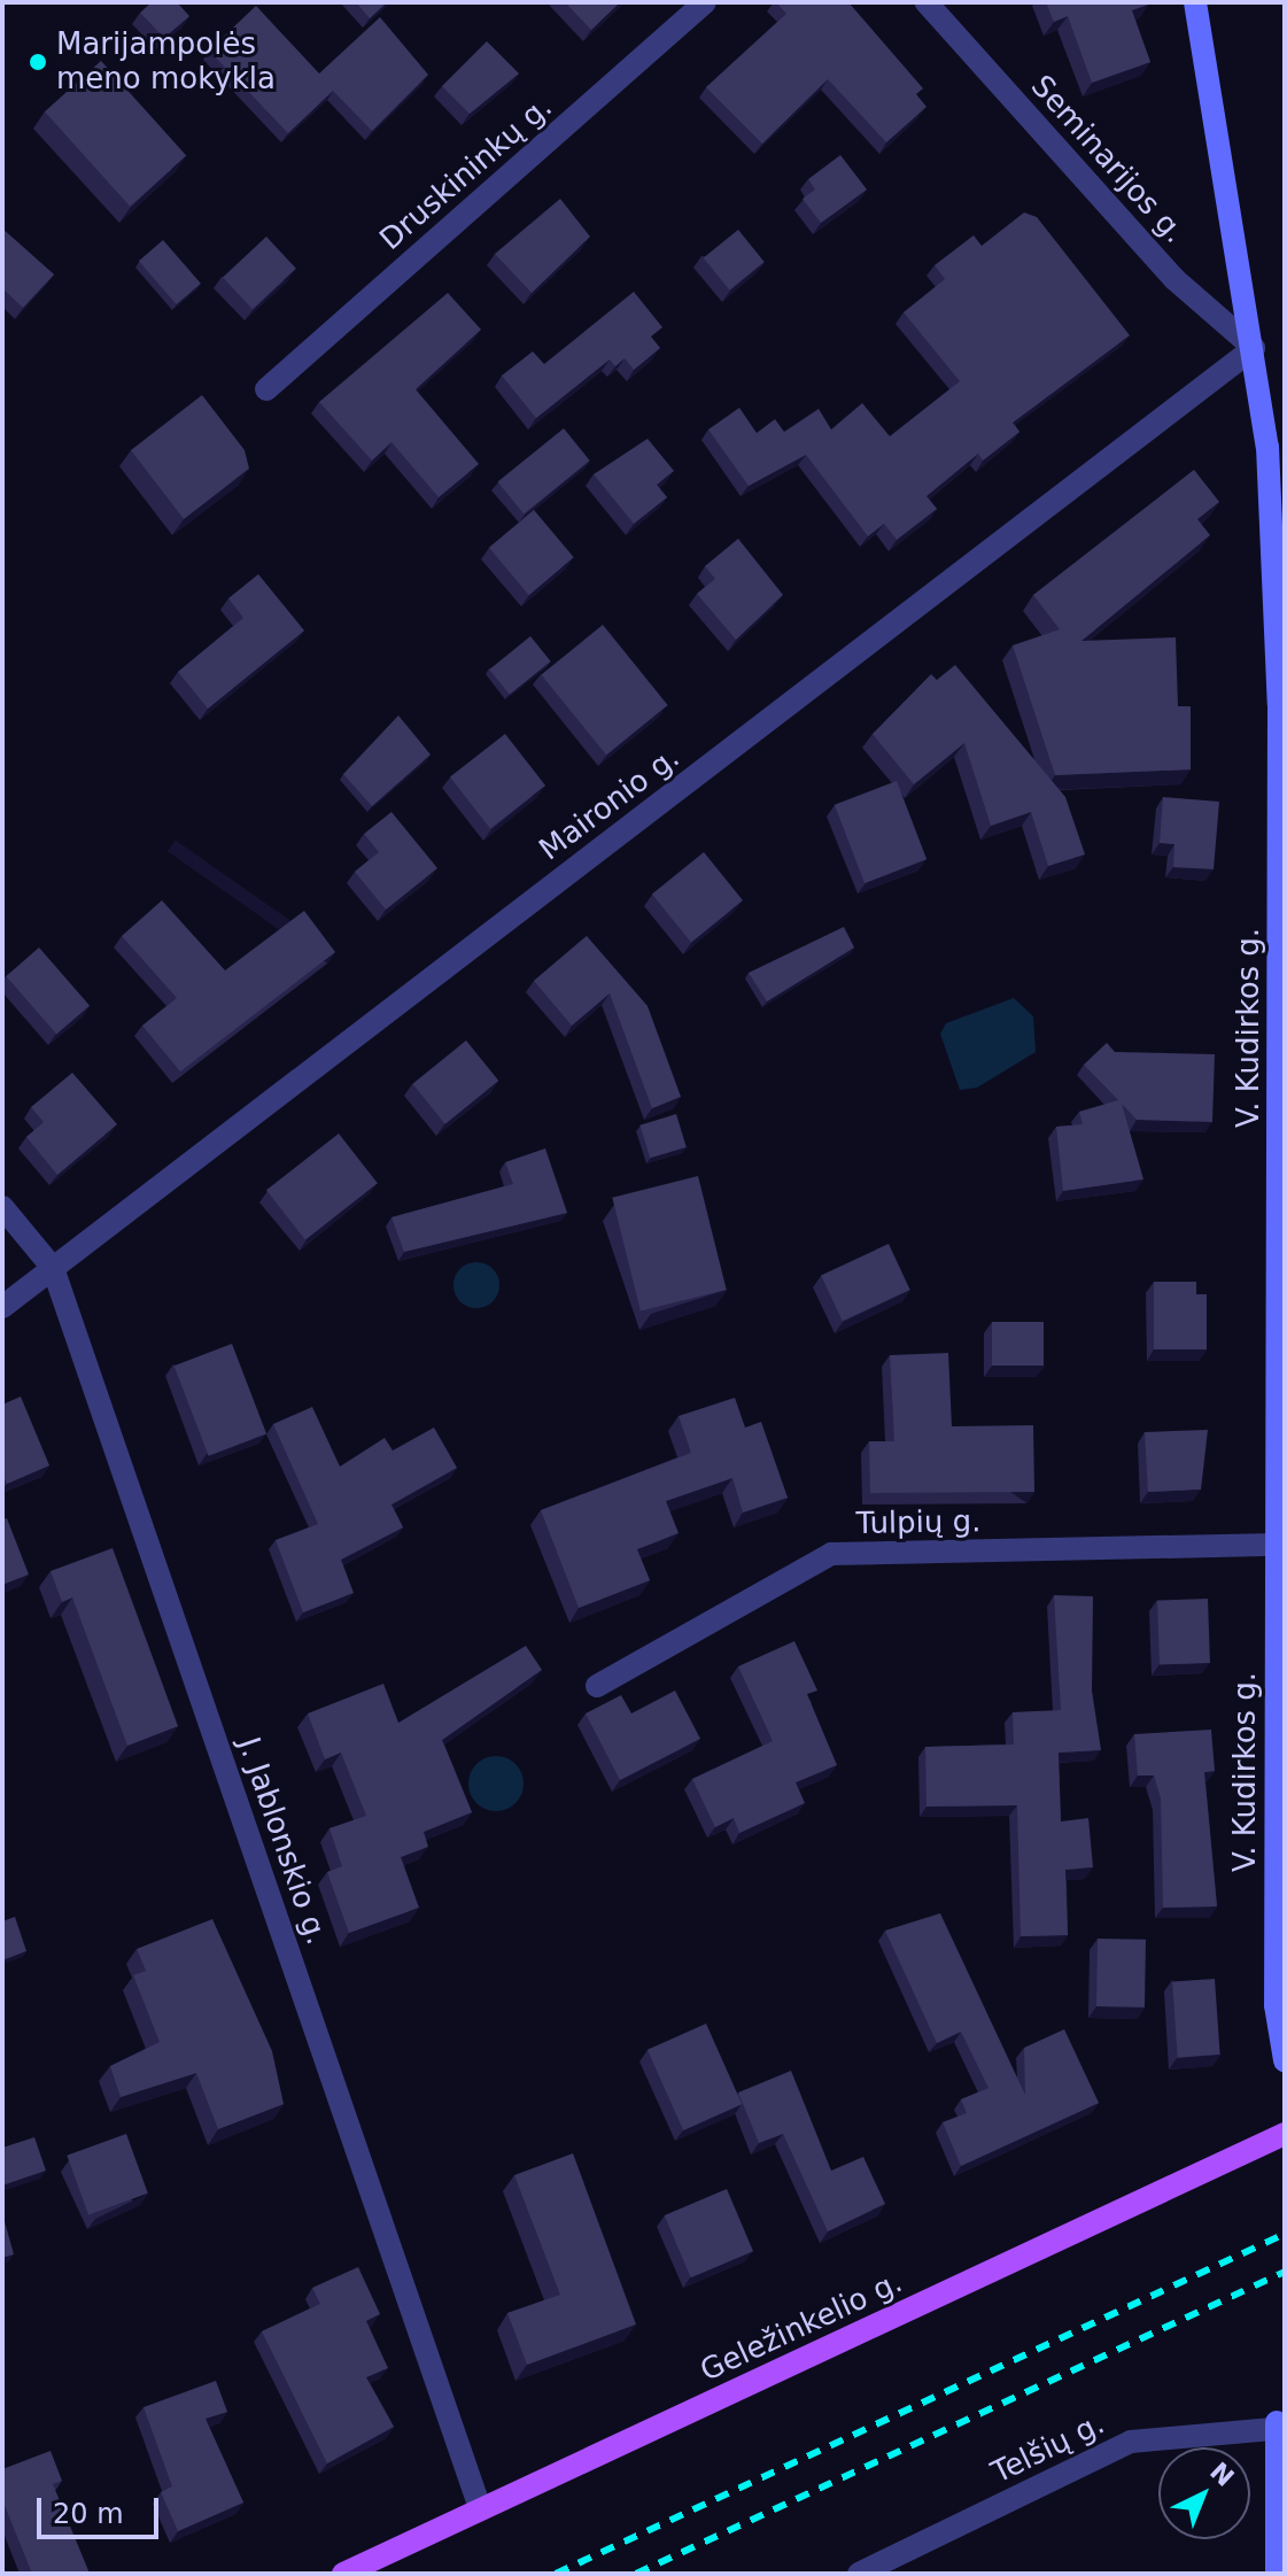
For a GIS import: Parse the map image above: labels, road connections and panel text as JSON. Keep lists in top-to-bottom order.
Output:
{
  "streets": {
    "main road": ["V. Kudirkos g.", "Geležinkelio g."],
    "street": [
      "Seminarijos g.",
      "Druskininkų g.",
      "Maironio g.",
      "Tulpių g.",
      "J. Jablonskio g.",
      "Telšių g."
    ]
  },
  "crossings": [
    ["Seminarijos g.", "Maironio g."],
    ["Seminarijos g.", "V. Kudirkos g."],
    ["Maironio g.", "V. Kudirkos g."],
    ["Maironio g.", "J. Jablonskio g."],
    ["V. Kudirkos g.", "Tulpių g."],
    ["J. Jablonskio g.", "Geležinkelio g."]
  ],
  "places": ["Marijampolės meno mokykla"],
  "scale_bar": "20 m",
  "north": "top right"
}
